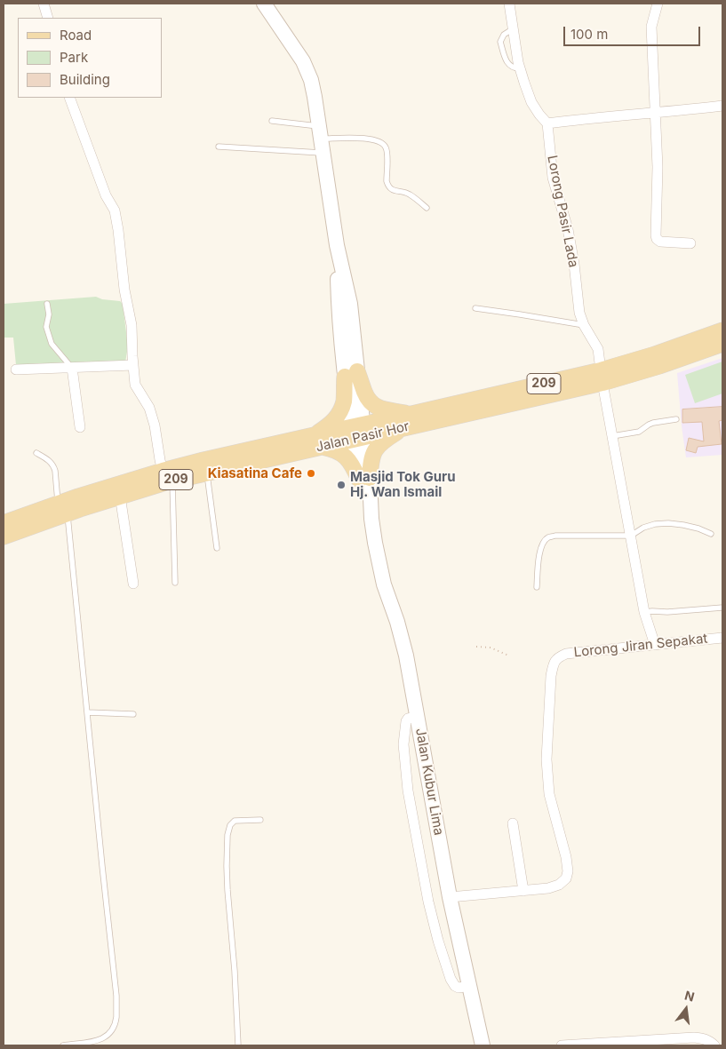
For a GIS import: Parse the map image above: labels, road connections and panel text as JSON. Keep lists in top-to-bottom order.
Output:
{
  "streets": {
    "main road": ["209", "Jalan Pasir Hor", "Jalan Kubur Lima"],
    "street": ["Lorong Pasir Lada", "Lorong Jiran Sepakat"]
  },
  "crossings": [
    ["Lorong Pasir Lada", "Jalan Pasir Hor"],
    ["Lorong Pasir Lada", "Lorong Jiran Sepakat"],
    ["Jalan Pasir Hor", "Jalan Kubur Lima"],
    ["Lorong Jiran Sepakat", "Jalan Kubur Lima"]
  ],
  "places": ["Kiasatina Cafe", "Masjid Tok Guru Hj. Wan Ismail"],
  "legend": ["Road", "Park", "Building"],
  "scale_bar": "100 m",
  "north": "top"
}
